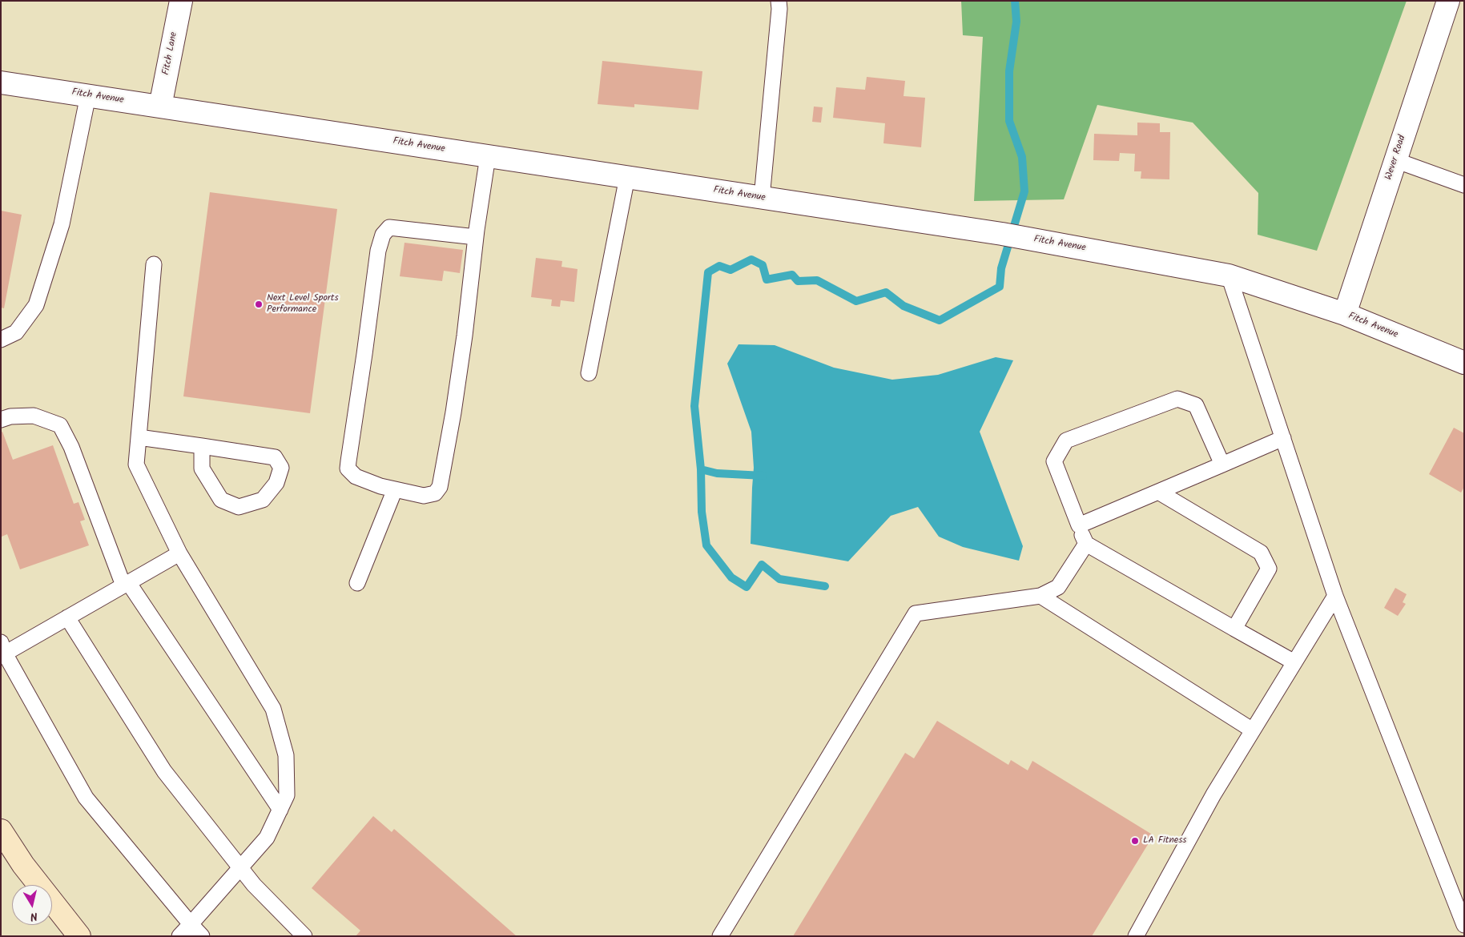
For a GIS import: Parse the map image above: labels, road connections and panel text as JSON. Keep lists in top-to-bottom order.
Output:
{
  "streets": {
    "street": ["Fitch Lane", "Fitch Avenue", "Wever Road"]
  },
  "crossings": [
    ["Fitch Lane", "Fitch Avenue"],
    ["Fitch Avenue", "Wever Road"]
  ],
  "places": ["Next Level Sports Performance", "LA Fitness"],
  "north": "bottom"
}
